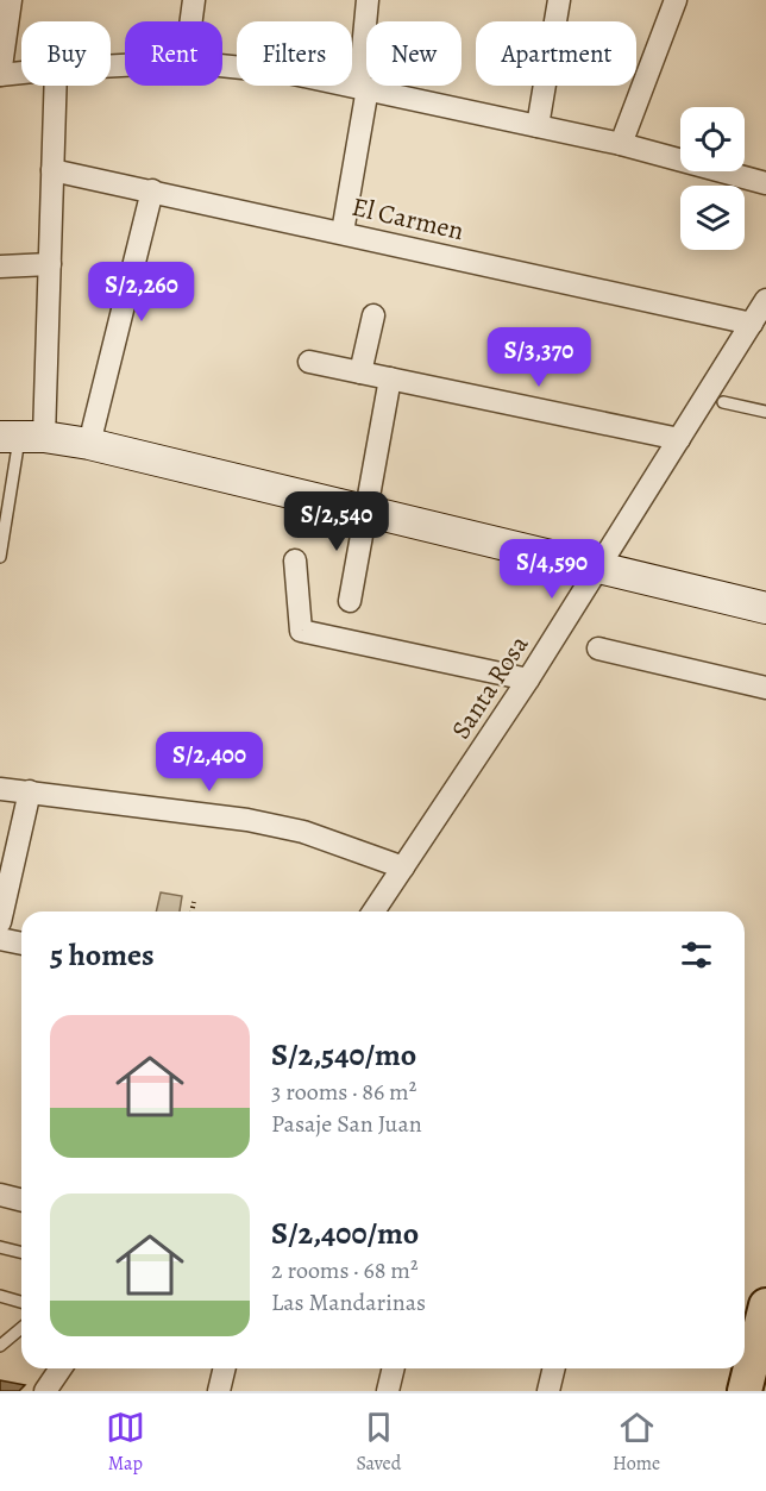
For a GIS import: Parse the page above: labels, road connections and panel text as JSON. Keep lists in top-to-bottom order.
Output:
{
  "streets": {
    "street": ["El Carmen", "Santa Rosa"]
  },
  "crossings": [
    ["El Carmen", "Santa Rosa"]
  ],
  "page": {
    "chip": [
      "Buy",
      "Rent",
      "Filters",
      "New",
      "Apartment"
    ],
    "price": [
      "S/2,260",
      "S/3,370",
      "S/2,540",
      "S/4,590",
      "S/2,400"
    ],
    "heading": "5 homes",
    "list": [
      {
        "name": "S/2,540/mo",
        "note": "3 rooms · 86 m² · Pasaje San Juan"
      },
      {
        "name": "S/2,400/mo",
        "note": "2 rooms · 68 m² · Las Mandarinas"
      }
    ],
    "tabs": ["Map", "Saved", "Home"]
  }
}
